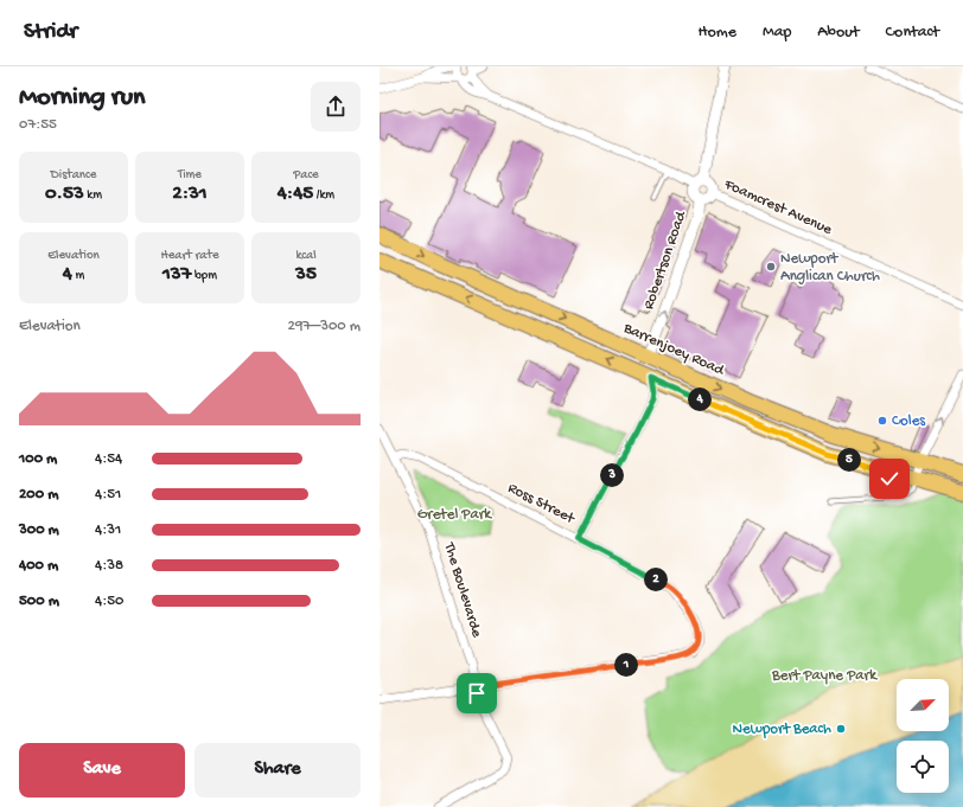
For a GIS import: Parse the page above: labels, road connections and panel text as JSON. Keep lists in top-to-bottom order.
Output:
{
  "streets": {
    "main road": ["Barrenjoey Road"],
    "street": [
      "Foamcrest Avenue",
      "Robertson Road",
      "Ross Street",
      "The Boulevarde"
    ]
  },
  "crossings": [
    ["Foamcrest Avenue", "Robertson Road"],
    ["Robertson Road", "Barrenjoey Road"],
    ["Ross Street", "The Boulevarde"]
  ],
  "one_way": ["Robertson Road"],
  "parks": ["Gretel Park", "Bert Payne Park"],
  "places": ["Newport Anglican Church", "Coles", "Newport Beach"],
  "north": "top right",
  "page": {
    "header": "Stridr",
    "nav": [
      "Home",
      "Map",
      "About",
      "Contact"
    ],
    "heading": ["Morning run", "07:55"],
    "stats": [
      ["Distance", "0.53 km"],
      ["Time", "2:31"],
      ["Pace", "4:45 /km"],
      ["Elevation", "4 m"],
      ["Heart rate", "137 bpm"],
      ["kcal", "35"]
    ],
    "chart": ["Elevation", "297–300 m"],
    "pins": [
      "4",
      "5",
      "3",
      "2",
      "1"
    ],
    "list": [
      {
        "name": "100 m",
        "note": "4:54"
      },
      {
        "name": "200 m",
        "note": "4:51"
      },
      {
        "name": "300 m",
        "note": "4:31"
      },
      {
        "name": "400 m",
        "note": "4:38"
      },
      {
        "name": "500 m",
        "note": "4:50"
      }
    ],
    "buttons": ["Save", "Share"]
  }
}
